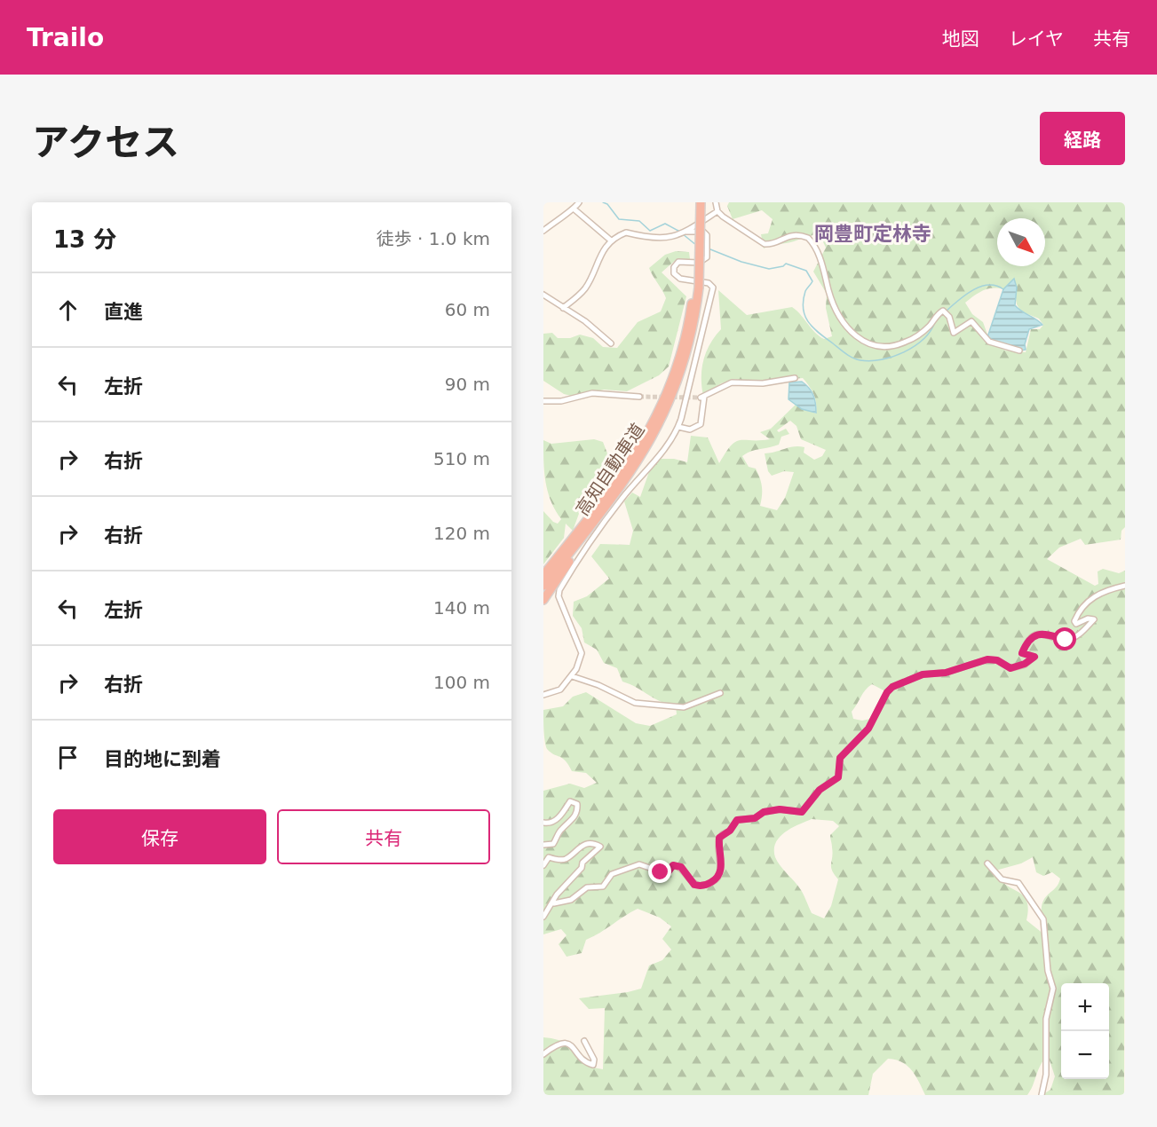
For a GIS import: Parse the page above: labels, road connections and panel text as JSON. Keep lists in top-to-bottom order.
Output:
{
  "streets": {
    "highway": ["高知自動車道"]
  },
  "districts": ["岡豊町定林寺"],
  "north": "bottom right",
  "page": {
    "header": "Trailo",
    "nav": ["地図", "レイヤ", "共有"],
    "title": "アクセス",
    "buttons": [
      "経路",
      ["保存", "共有"]
    ],
    "heading": ["13 分", "徒歩 · 1.0 km"],
    "list": [
      ["直進", "60 m"],
      ["左折", "90 m"],
      ["右折", "510 m"],
      ["右折", "120 m"],
      ["左折", "140 m"],
      ["右折", "100 m"],
      "目的地に到着"
    ],
    "map_buttons": ["+", "−"]
  }
}
